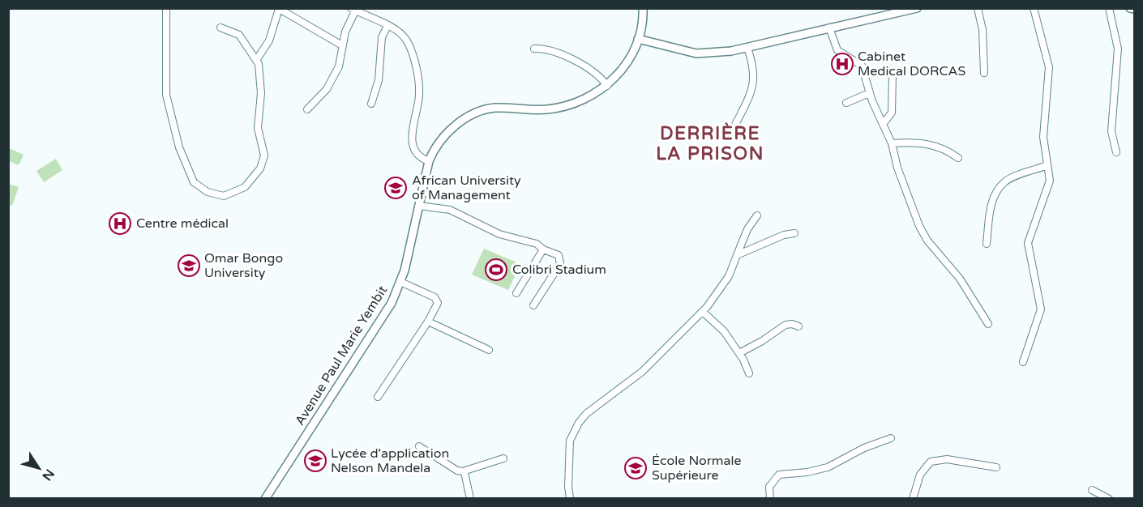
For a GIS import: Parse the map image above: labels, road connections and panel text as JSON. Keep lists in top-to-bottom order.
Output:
{
  "streets": {
    "main road": ["Avenue Paul Marie Yembit"]
  },
  "districts": ["DERRIÈRE LA PRISON"],
  "places": {
    "hospital": ["Cabinet Medical DORCAS", "Centre médical"],
    "school or university": [
      "African University of Management",
      "Omar Bongo University",
      "Lycée d'application Nelson Mandela",
      "École Normale Supérieure"
    ],
    "sports": ["Colibri Stadium"]
  },
  "north": "bottom right"
}
